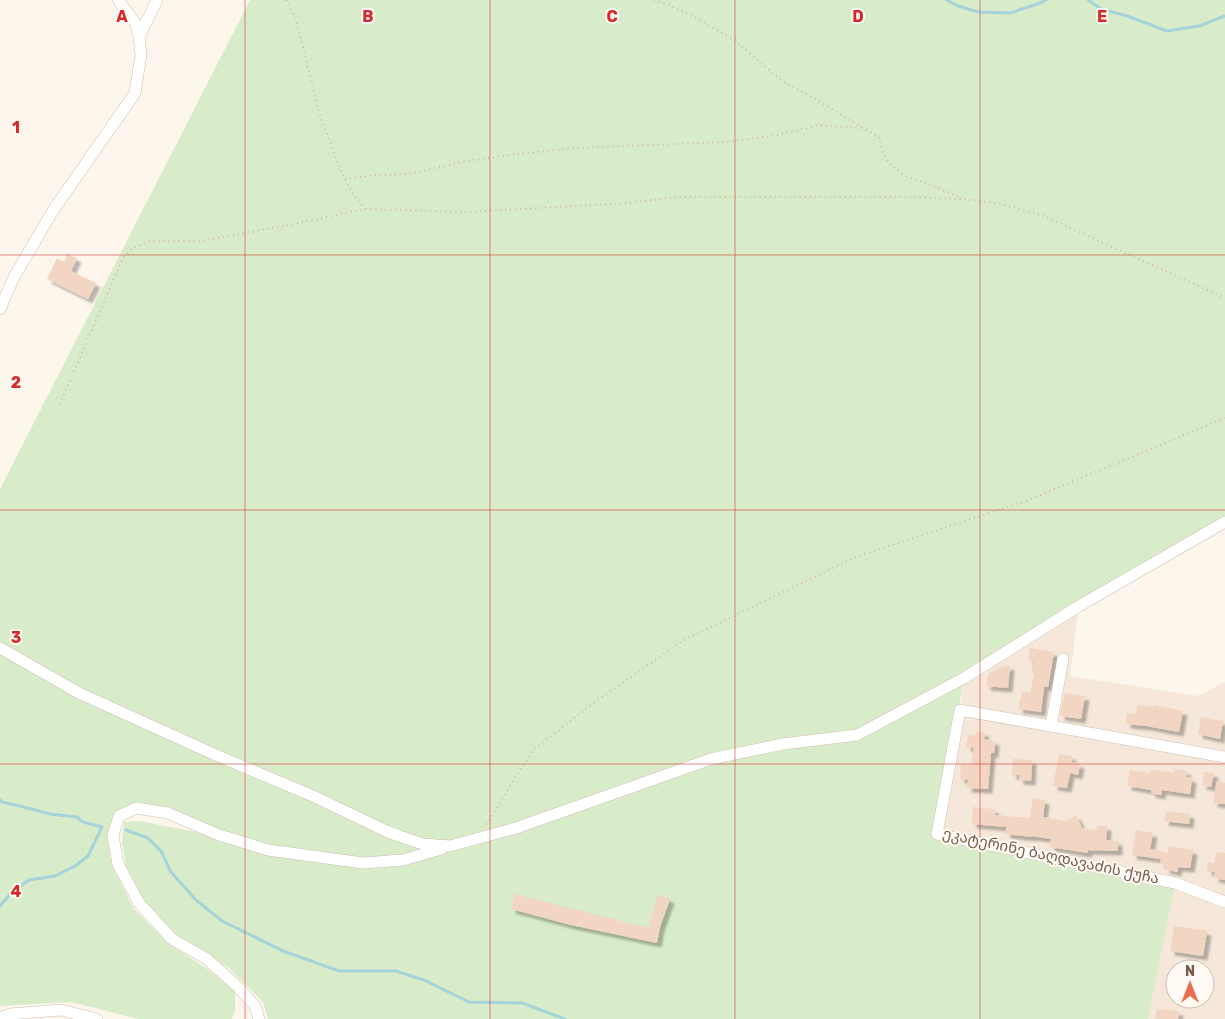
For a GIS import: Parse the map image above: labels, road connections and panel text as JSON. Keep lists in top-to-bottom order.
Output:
{
  "streets": {
    "street": ["ეკატერინე ბაღდავაძის ქუჩა"]
  },
  "north": "top",
  "grid": {
    "columns": [
      "A",
      "B",
      "C",
      "D",
      "E"
    ],
    "rows": [
      "1",
      "2",
      "3",
      "4"
    ]
  }
}
